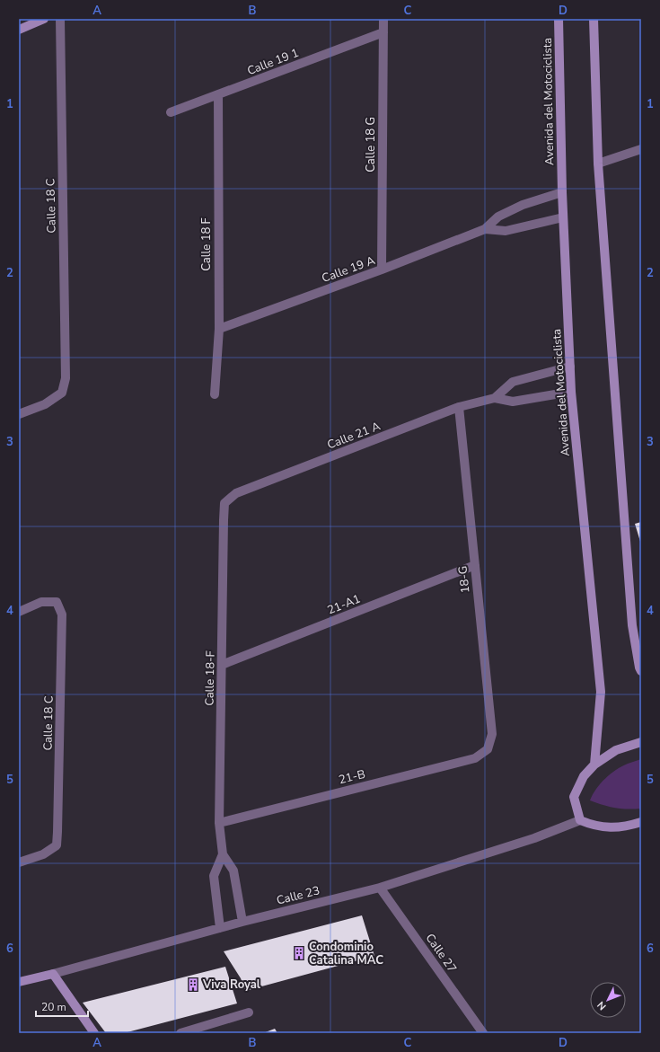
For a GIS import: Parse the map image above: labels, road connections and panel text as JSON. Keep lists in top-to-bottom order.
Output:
{
  "streets": {
    "street": [
      "Calle 19 1",
      "Avenida del Motociclista",
      "Calle 18 G",
      "Calle 18 C",
      "Calle 18 F",
      "Calle 19 A",
      "Calle 21 A",
      "18-G",
      "21-A1",
      "Calle 18-F",
      "21-B",
      "Calle 23",
      "Calle 27"
    ]
  },
  "crossings": [
    ["Calle 19 1", "Calle 18 G"],
    ["Calle 19 1", "Calle 18 F"],
    ["Avenida del Motociclista", "Calle 19 A"],
    ["Avenida del Motociclista", "Calle 21 A"],
    ["Calle 18 G", "Calle 19 A"],
    ["Calle 18 F", "Calle 19 A"],
    ["Calle 21 A", "18-G"],
    ["Calle 21 A", "Calle 18-F"],
    ["18-G", "21-A1"],
    ["18-G", "21-B"],
    ["21-A1", "Calle 18-F"],
    ["Calle 18-F", "21-B"],
    ["Calle 18-F", "Calle 23"],
    ["Calle 23", "Calle 27"]
  ],
  "places": {
    "building": ["Condominio Catalina MAC", "Viva Royal"]
  },
  "scale_bar": "20 m",
  "north": "bottom left",
  "grid": {
    "columns": [
      "A",
      "B",
      "C",
      "D"
    ],
    "rows": [
      "1",
      "2",
      "3",
      "4",
      "5",
      "6"
    ]
  }
}
